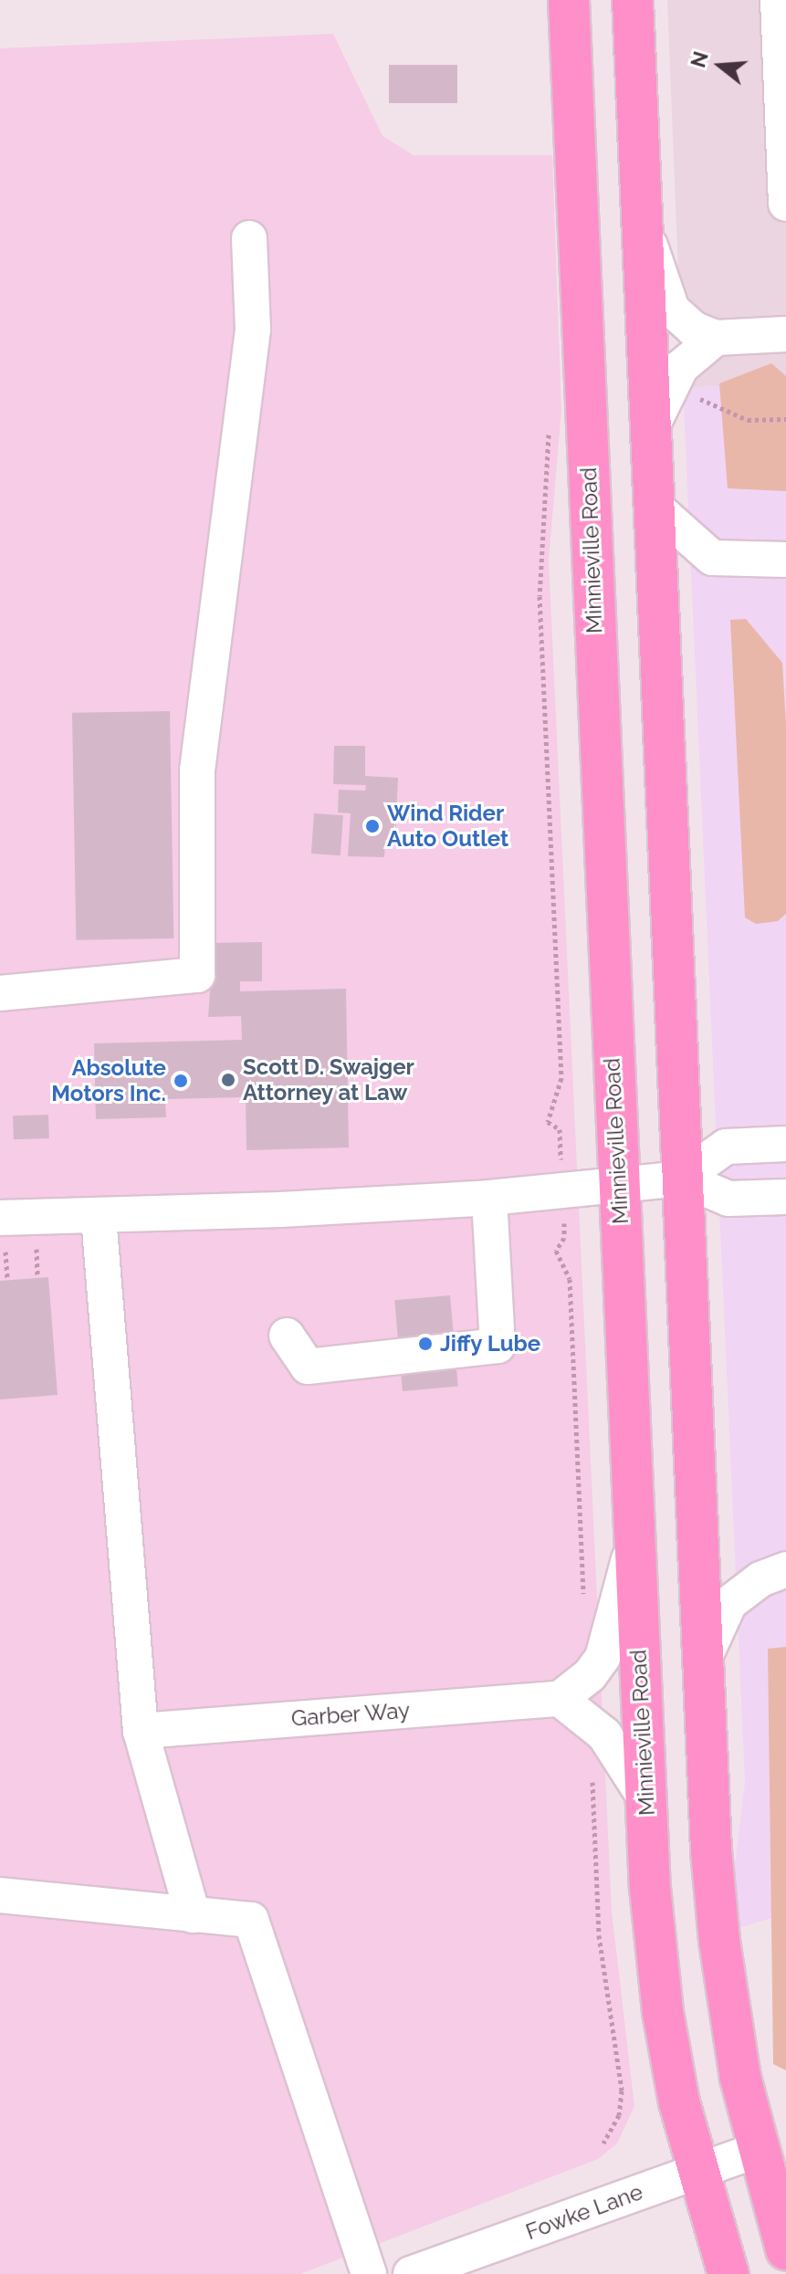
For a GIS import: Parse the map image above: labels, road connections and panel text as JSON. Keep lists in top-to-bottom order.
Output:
{
  "streets": {
    "main road": ["Minnieville Road"],
    "street": ["Garber Way", "Fowke Lane"]
  },
  "crossings": [
    ["Minnieville Road", "Fowke Lane"]
  ],
  "places": [
    "Wind Rider Auto Outlet",
    "Scott D. Swajger Attorney at Law",
    "Absolute Motors Inc.",
    "Jiffy Lube"
  ],
  "north": "left"
}
